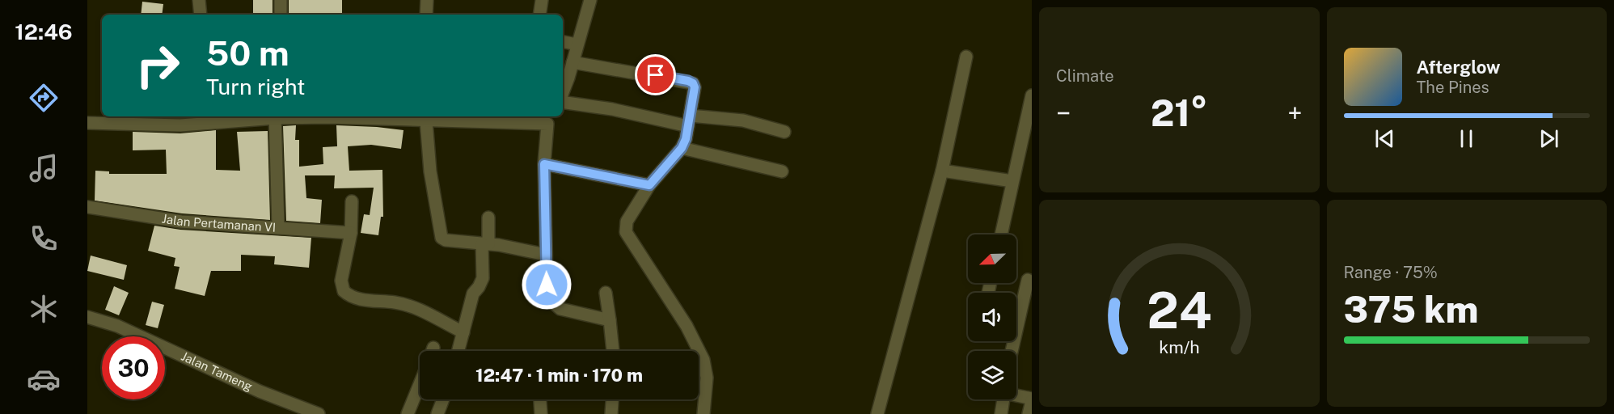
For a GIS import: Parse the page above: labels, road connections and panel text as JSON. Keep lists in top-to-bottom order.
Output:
{
  "streets": {
    "street": ["Jalan Pertamanan VI", "Jalan Tameng"]
  },
  "north": "bottom left",
  "page": {
    "tabs": "12:46",
    "tile": [
      "Climate",
      ["Range · 75%", "375 km"]
    ],
    "turn": ["50 m", "Turn right"],
    "song": ["Afterglow", "The Pines"],
    "heat": ["−", "21°", "+"],
    "limit": "30",
    "trip": "12:47 · 1 min · 170 m",
    "gauge": ["24", "km/h"]
  }
}
